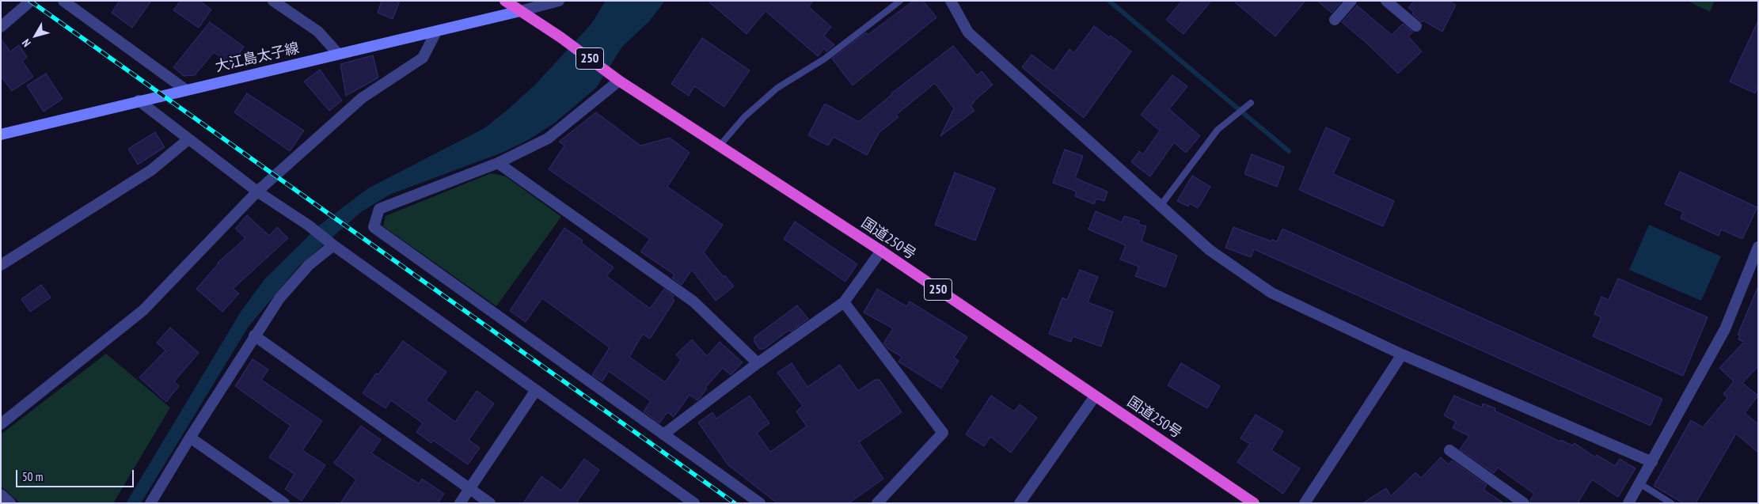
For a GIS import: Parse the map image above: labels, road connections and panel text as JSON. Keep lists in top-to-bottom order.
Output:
{
  "streets": {
    "highway": ["250", "国道250号"],
    "main road": ["大江島太子線"]
  },
  "crossings": [
    ["大江島太子線", "国道250号"]
  ],
  "scale_bar": "50 m",
  "north": "bottom left"
}
